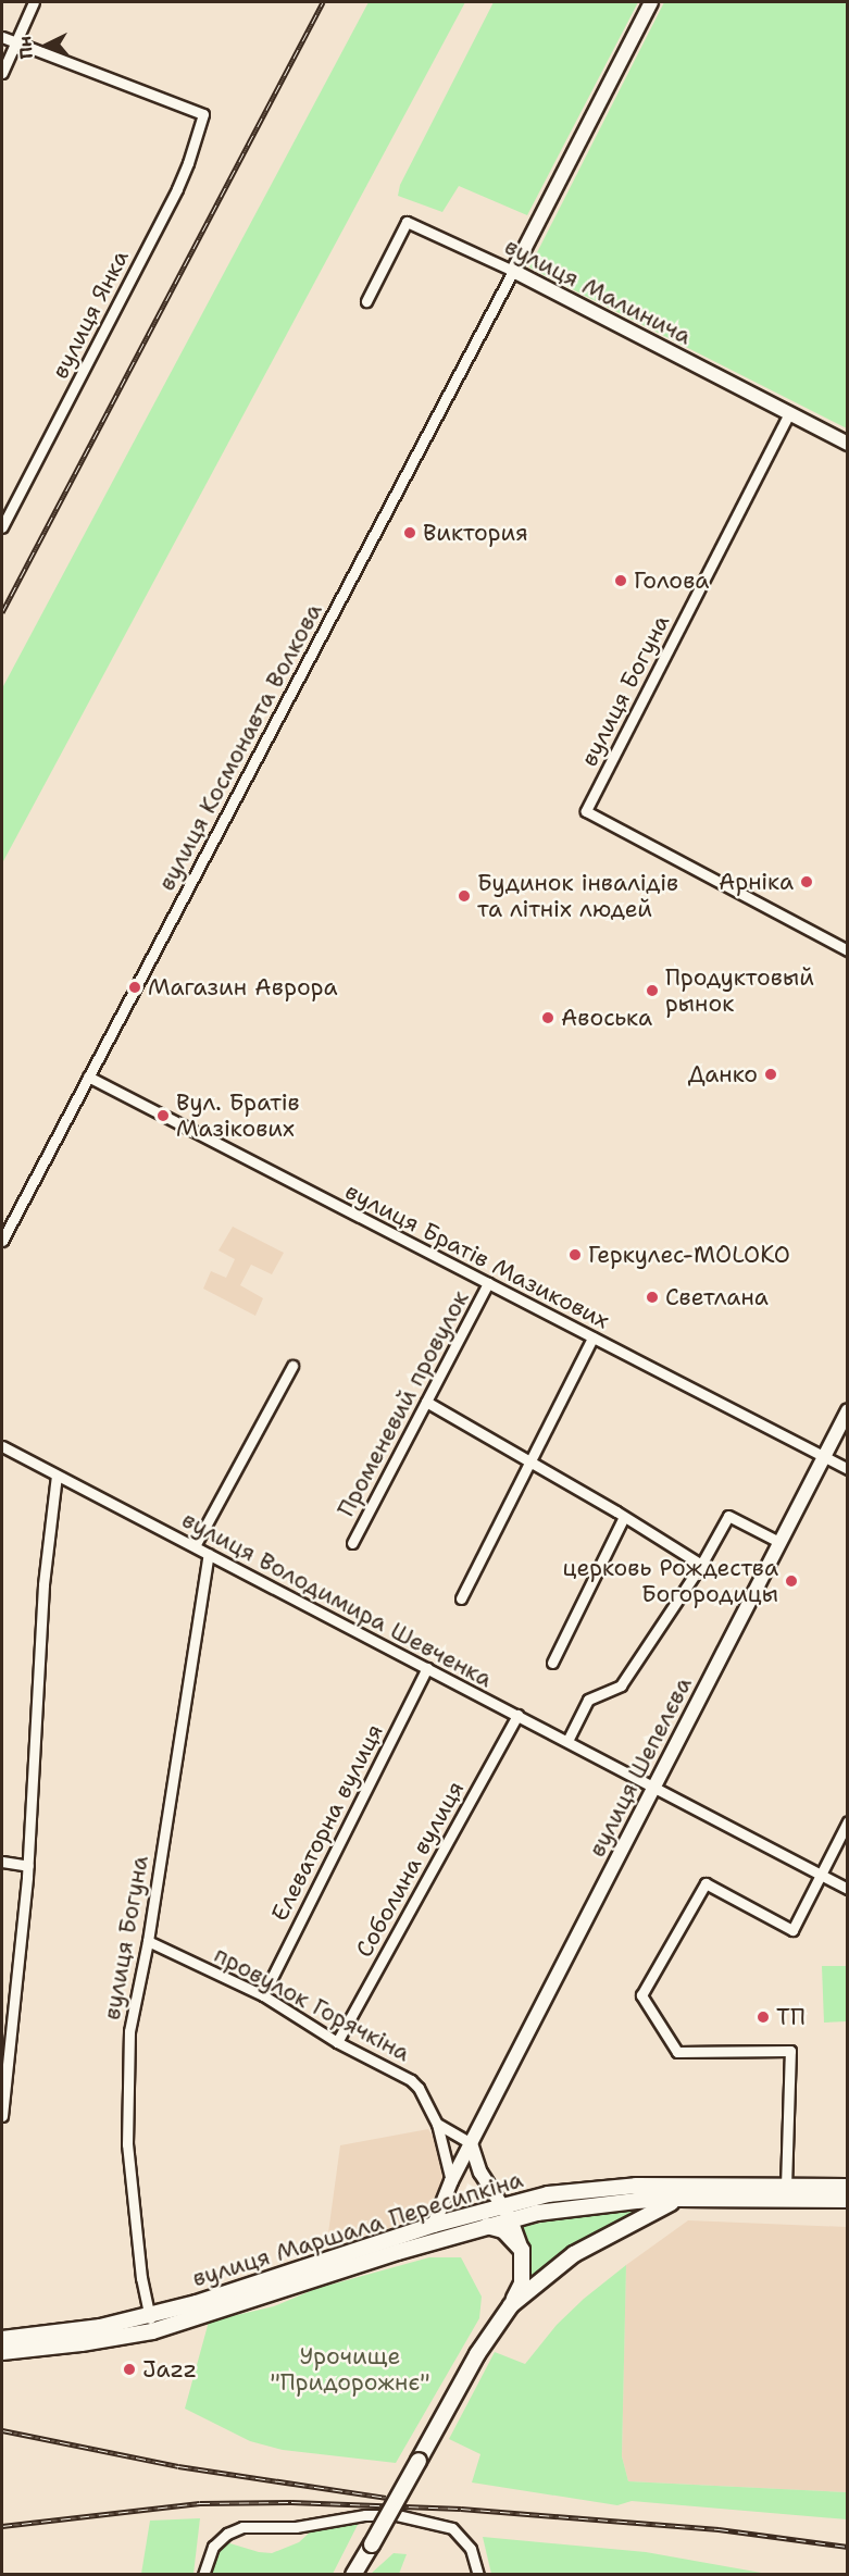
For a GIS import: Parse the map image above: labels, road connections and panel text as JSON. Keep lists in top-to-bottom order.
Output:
{
  "streets": {
    "main road": ["вулиця Маршала Пересипкіна"],
    "street": [
      "вулиця Малинича",
      "вулиця Янка",
      "вулиця Богуна",
      "вулиця Космонавта Волкова",
      "вулиця Братів Мазикових",
      "Променевий провулок",
      "вулиця Володимира Шевченка",
      "вулиця Шепелєва",
      "Елеваторна вулиця",
      "Соболина вулиця",
      "провулок Горячкіна"
    ]
  },
  "crossings": [
    ["вулиця Малинича", "вулиця Богуна"],
    ["вулиця Малинича", "вулиця Космонавта Волкова"],
    ["вулиця Богуна", "вулиця Володимира Шевченка"],
    ["вулиця Богуна", "провулок Горячкіна"],
    ["вулиця Богуна", "вулиця Маршала Пересипкіна"],
    ["вулиця Космонавта Волкова", "вулиця Братів Мазикових"],
    ["вулиця Братів Мазикових", "Променевий провулок"],
    ["вулиця Братів Мазикових", "вулиця Шепелєва"],
    ["вулиця Володимира Шевченка", "вулиця Шепелєва"],
    ["вулиця Володимира Шевченка", "Елеваторна вулиця"],
    ["вулиця Володимира Шевченка", "Соболина вулиця"],
    ["вулиця Шепелєва", "провулок Горячкіна"],
    ["вулиця Шепелєва", "вулиця Маршала Пересипкіна"],
    ["Елеваторна вулиця", "провулок Горячкіна"],
    ["Соболина вулиця", "провулок Горячкіна"]
  ],
  "parks": ["Урочище \"Придорожнє\""],
  "places": [
    "Виктория",
    "Голова",
    "Арніка",
    "Будинок інвалідів та літніх людей",
    "Магазин Аврора",
    "Продуктовый рынок",
    "Авоська",
    "Данко",
    "Вул. Братів Мазікових",
    "Геркулес-MOLOKO",
    "Светлана",
    "церковь Рождества Богородицы",
    "ТП",
    "Jazz"
  ],
  "north": "left"
}
